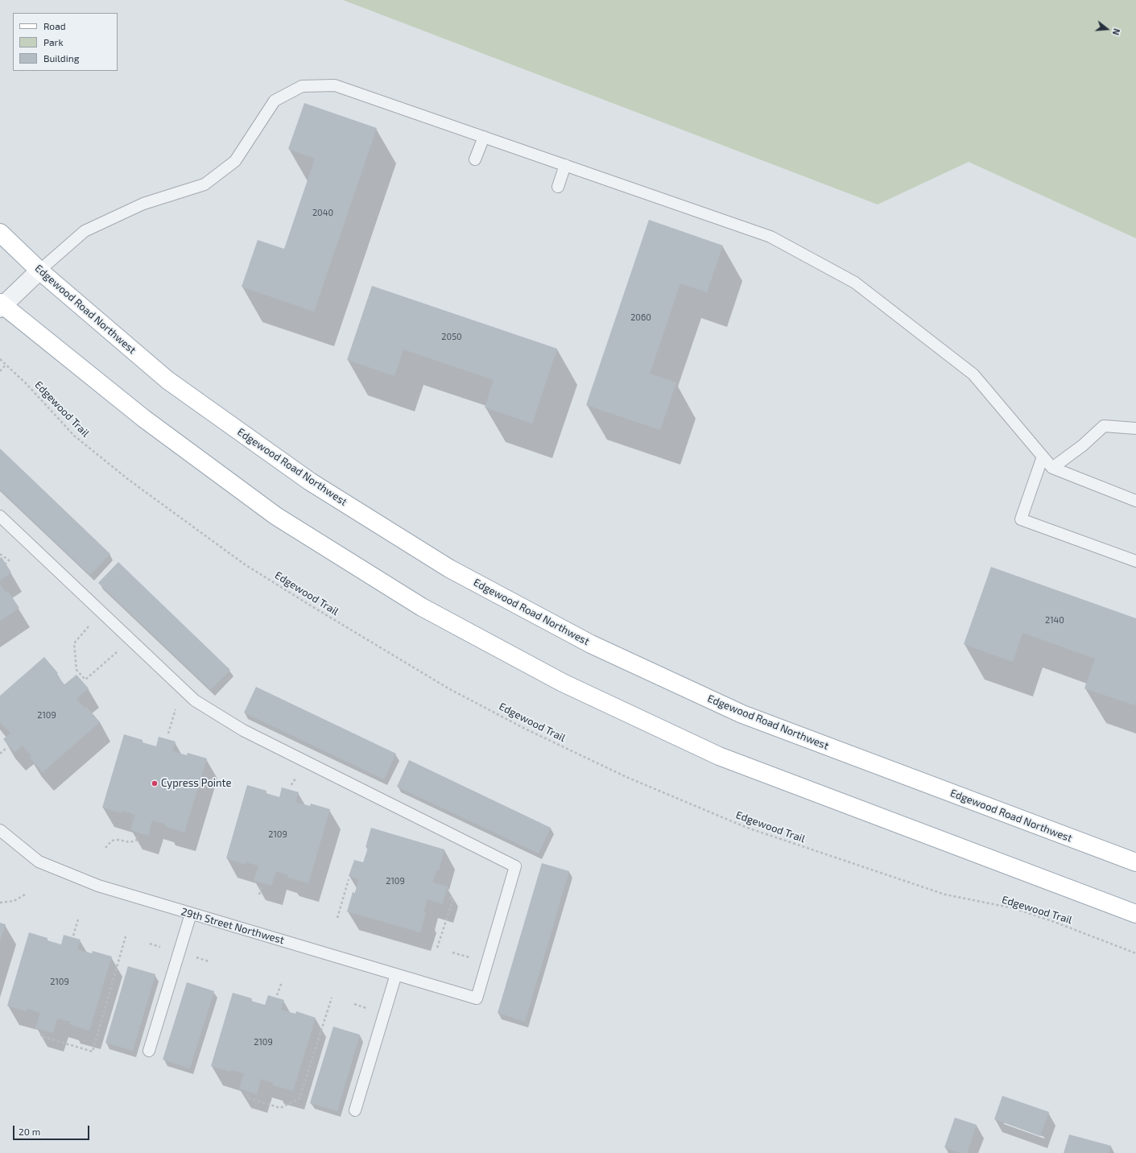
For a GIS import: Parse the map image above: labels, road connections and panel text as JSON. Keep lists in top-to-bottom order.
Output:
{
  "streets": {
    "main road": ["Edgewood Road Northwest"],
    "lane": ["29th Street Northwest"],
    "path": ["Edgewood Trail"]
  },
  "places": ["Cypress Pointe"],
  "house_numbers": [
    "2040",
    "2060",
    "2050",
    "2140",
    "2109",
    "2109",
    "2109",
    "2109",
    "2109"
  ],
  "legend": ["Road", "Park", "Building"],
  "scale_bar": "20 m",
  "north": "right"
}
